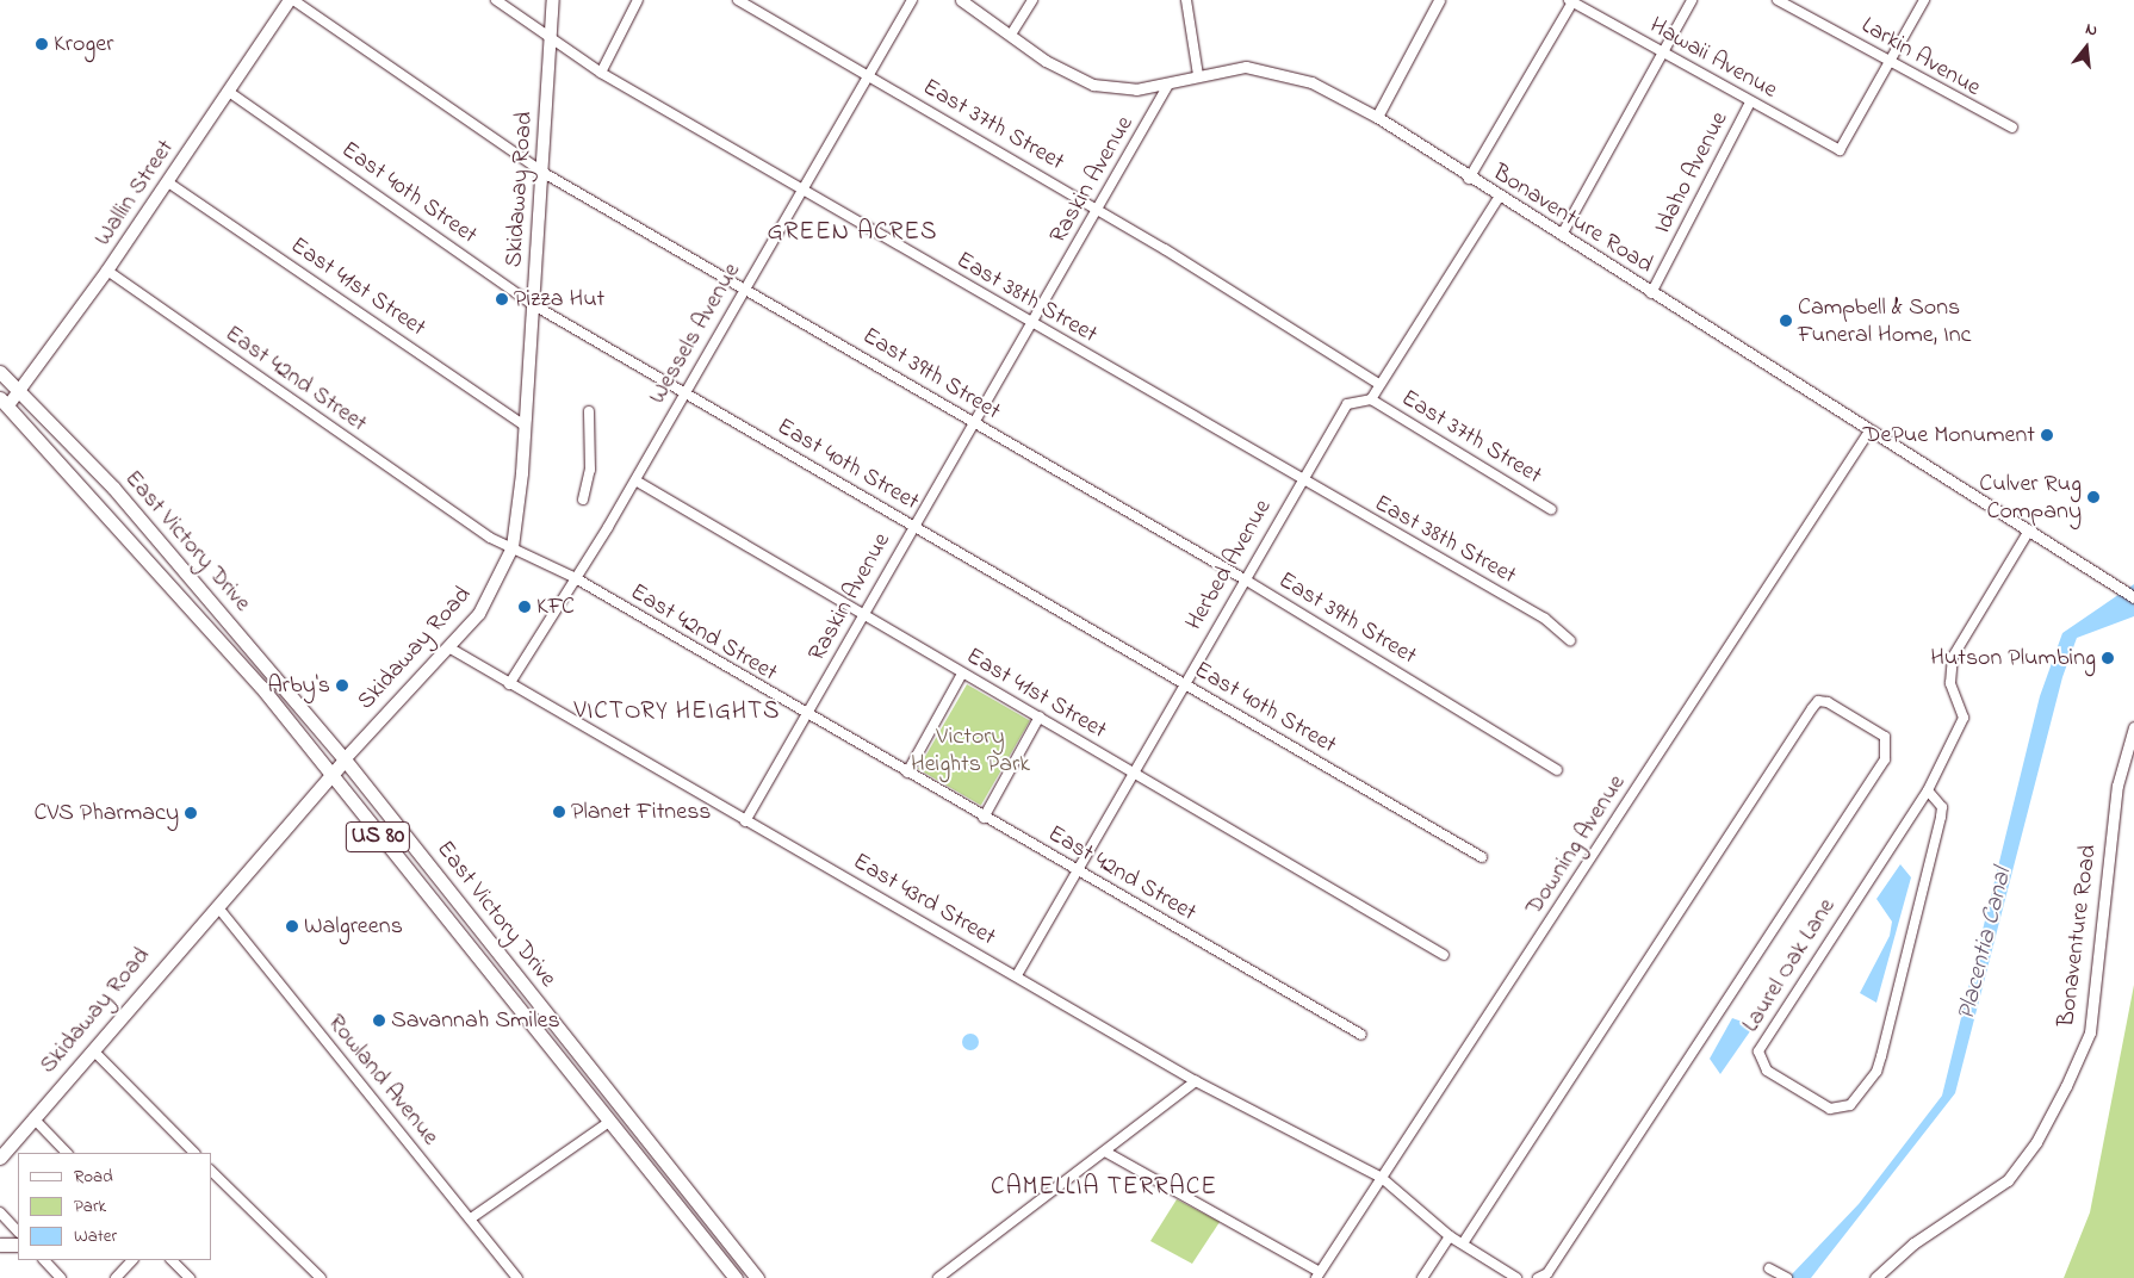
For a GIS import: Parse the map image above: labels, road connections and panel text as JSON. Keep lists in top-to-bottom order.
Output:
{
  "streets": {
    "main road": [
      "Skidaway Road",
      "Wallin Street",
      "East Victory Drive",
      "US 80"
    ],
    "street": [
      "Larkin Avenue",
      "Hawaii Avenue",
      "East 37th Street",
      "Idaho Avenue",
      "Raskin Avenue",
      "East 40th Street",
      "Bonaventure Road",
      "East 41st Street",
      "East 38th Street",
      "Wessels Avenue",
      "East 39th Street",
      "East 42nd Street",
      "Herbed Avenue",
      "Downing Avenue",
      "East 43rd Street",
      "Laurel Oak Lane",
      "Rowland Avenue"
    ]
  },
  "crossings": [
    ["Larkin Avenue", "Hawaii Avenue"],
    ["Hawaii Avenue", "Idaho Avenue"],
    ["East 37th Street", "Raskin Avenue"],
    ["East 37th Street", "Wessels Avenue"],
    ["East 37th Street", "Herbed Avenue"],
    ["Idaho Avenue", "Bonaventure Road"],
    ["Raskin Avenue", "East 40th Street"],
    ["Raskin Avenue", "Bonaventure Road"],
    ["Raskin Avenue", "East 41st Street"],
    ["Raskin Avenue", "East 38th Street"],
    ["Raskin Avenue", "East 39th Street"],
    ["Raskin Avenue", "East 42nd Street"],
    ["Raskin Avenue", "East 43rd Street"],
    ["Skidaway Road", "East 40th Street"],
    ["Skidaway Road", "East 41st Street"],
    ["Skidaway Road", "East 38th Street"],
    ["Skidaway Road", "East 39th Street"],
    ["Skidaway Road", "East 42nd Street"],
    ["Skidaway Road", "East Victory Drive"],
    ["Skidaway Road", "East 43rd Street"],
    ["Skidaway Road", "Rowland Avenue"],
    ["Wallin Street", "East 40th Street"],
    ["Wallin Street", "East 41st Street"],
    ["Wallin Street", "East 39th Street"],
    ["Wallin Street", "East 42nd Street"],
    ["Wallin Street", "East Victory Drive"],
    ["East 40th Street", "Wessels Avenue"],
    ["East 40th Street", "Herbed Avenue"],
    ["Bonaventure Road", "Downing Avenue"],
    ["Bonaventure Road", "Laurel Oak Lane"],
    ["East 41st Street", "Wessels Avenue"],
    ["East 41st Street", "Herbed Avenue"],
    ["East 38th Street", "Wessels Avenue"],
    ["East 38th Street", "Herbed Avenue"],
    ["Wessels Avenue", "East 39th Street"],
    ["Wessels Avenue", "East 42nd Street"],
    ["Wessels Avenue", "East 43rd Street"],
    ["East 39th Street", "Herbed Avenue"],
    ["East 42nd Street", "Herbed Avenue"],
    ["Herbed Avenue", "East 43rd Street"],
    ["Downing Avenue", "East 43rd Street"]
  ],
  "districts": ["GREEN ACRES", "VICTORY HEIGHTS", "CAMELLIA TERRACE"],
  "water": ["Placentia Canal"],
  "parks": ["Victory Heights Park"],
  "places": [
    "Kroger",
    "Pizza Hut",
    "Campbell & Sons Funeral Home, Inc",
    "DePue Monument",
    "Culver Rug Company",
    "KFC",
    "Hutson Plumbing",
    "Arby's",
    "Planet Fitness",
    "CVS Pharmacy",
    "Walgreens",
    "Savannah Smiles"
  ],
  "legend": ["Road", "Park", "Water"],
  "north": "top"
}
